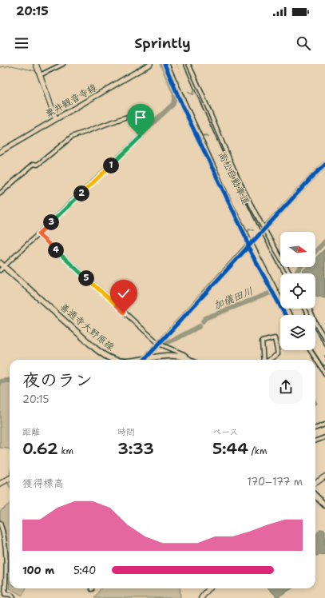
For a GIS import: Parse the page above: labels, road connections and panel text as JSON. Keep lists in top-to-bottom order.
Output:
{
  "streets": {
    "highway": ["高松自動車道"],
    "main road": ["善通寺大野原線"],
    "street": ["粟井観音寺線"]
  },
  "water": ["加儀田川"],
  "north": "right",
  "page": {
    "status": "20:15",
    "header": "Sprintly",
    "pins": [
      "1",
      "2",
      "3",
      "4",
      "5"
    ],
    "heading": ["夜のラン", "20:15"],
    "stats": [
      ["距離", "0.62 km"],
      ["時間", "3:33"],
      ["ペース", "5:44 /km"]
    ],
    "chart": ["獲得標高", "170–177 m"],
    "list": [
      {
        "name": "100 m",
        "note": "5:40"
      }
    ]
  }
}
